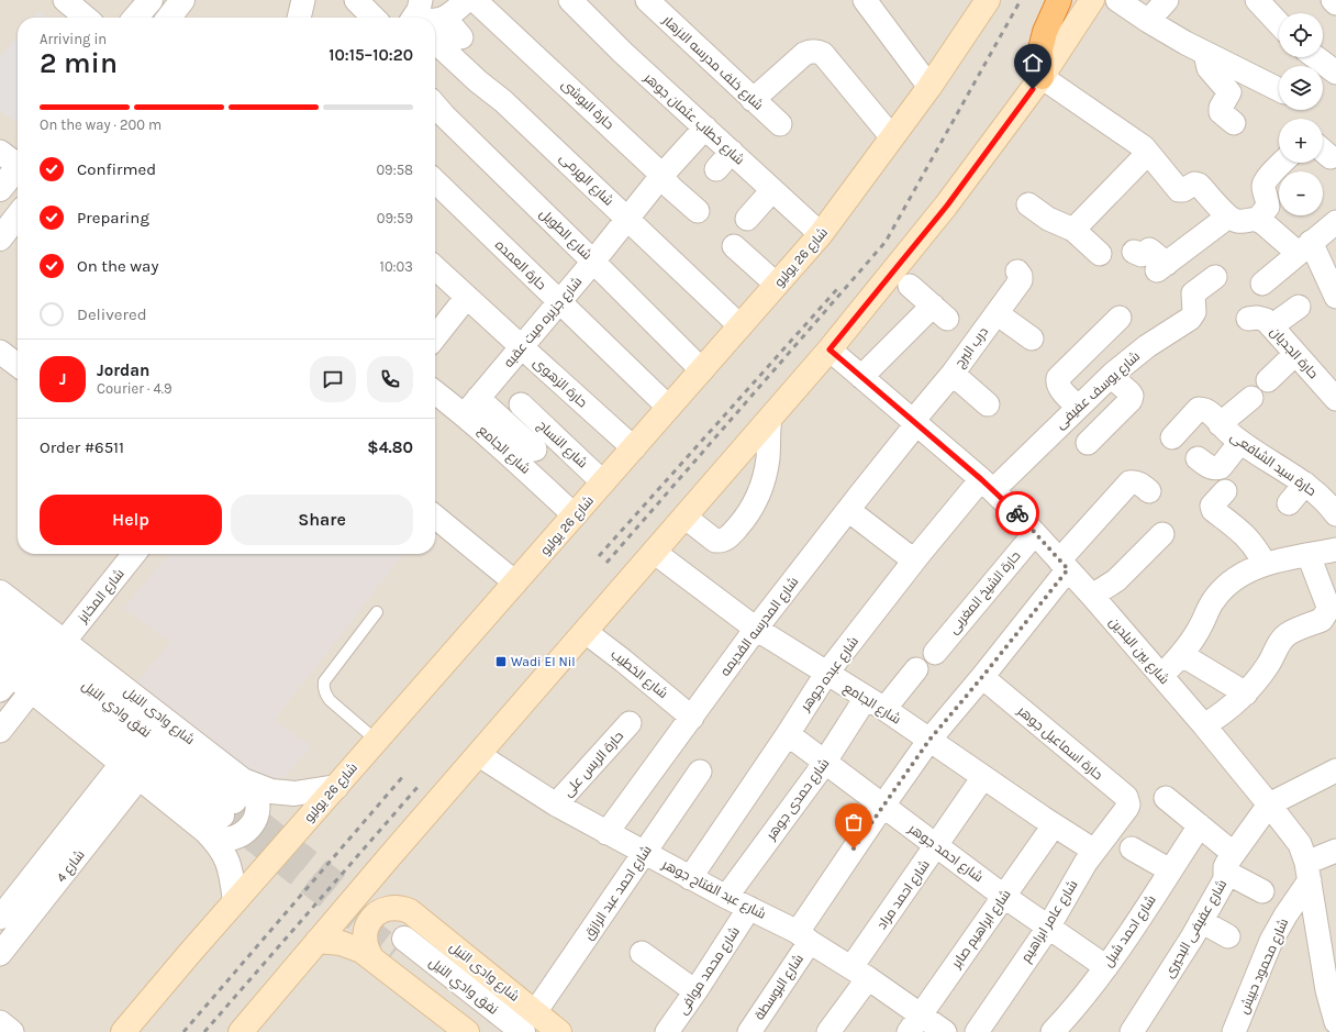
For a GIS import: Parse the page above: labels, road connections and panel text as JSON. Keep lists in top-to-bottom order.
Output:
{
  "streets": {
    "main road": ["شارع 26 يوليو", "شارع وادى النيل"],
    "street": [
      "شارع خلف مدرسه الازهار",
      "حارة البوشى",
      "شارع خطاب عثمان جوهر",
      "شارع الهرمى",
      "شارع الطويل",
      "حارة العمده",
      "شارع جزيره ميت عقبه",
      "درب البرج",
      "حارة الجديان",
      "حارة الزهوى",
      "شارع يوسف عفيفى",
      "شارع النساج",
      "شارع الجامع",
      "حارة سيد الشافعى",
      "حارة الشيخ المغربى",
      "شارع المخابز",
      "شارع المدرسه القديمه",
      "شارع بين البلدين",
      "شارع الخطيب",
      "شارع عبده جوهر",
      "نفق وادي النيل",
      "حارة اسماعيل جوهر",
      "حارة الريس على",
      "شارع حمدى جوهر",
      "شارع احمد جوهر",
      "شارع 4",
      "شارع عبد الفتاح جوهر",
      "شارع احمد عبد الرازق",
      "شارع احمد مراد",
      "شارع عامر ابراهيم",
      "شارع ابراهيم صابر",
      "شارع عفيفى البحيرى",
      "شارع احمد شبل",
      "شارع محمود حبيش",
      "شارع محمد موافى",
      "شارع البوسطة"
    ]
  },
  "crossings": [
    ["حارة البوشى", "شارع جزيره ميت عقبه"],
    ["شارع خطاب عثمان جوهر", "شارع 26 يوليو"],
    ["شارع خطاب عثمان جوهر", "شارع جزيره ميت عقبه"],
    ["شارع الهرمى", "شارع 26 يوليو"],
    ["شارع الهرمى", "شارع جزيره ميت عقبه"],
    ["شارع الطويل", "شارع 26 يوليو"],
    ["شارع الطويل", "شارع جزيره ميت عقبه"],
    ["شارع 26 يوليو", "حارة العمده"],
    ["شارع 26 يوليو", "حارة الزهوى"],
    ["شارع 26 يوليو", "شارع النساج"],
    ["شارع 26 يوليو", "شارع الجامع"],
    ["شارع 26 يوليو", "شارع وادى النيل"],
    ["حارة العمده", "شارع جزيره ميت عقبه"],
    ["شارع جزيره ميت عقبه", "حارة الزهوى"],
    ["شارع جزيره ميت عقبه", "شارع الجامع"],
    ["درب البرج", "شارع المدرسه القديمه"],
    ["درب البرج", "شارع بين البلدين"],
    ["شارع يوسف عفيفى", "شارع بين البلدين"],
    ["شارع يوسف عفيفى", "شارع عبده جوهر"],
    ["شارع الجامع", "شارع المدرسه القديمه"],
    ["شارع الجامع", "شارع عبده جوهر"],
    ["شارع الجامع", "شارع حمدى جوهر"],
    ["شارع الجامع", "شارع احمد مراد"],
    ["شارع الجامع", "شارع عامر ابراهيم"],
    ["شارع الجامع", "شارع ابراهيم صابر"],
    ["شارع الجامع", "شارع البوسطة"],
    ["حارة الشيخ المغربى", "شارع بين البلدين"],
    ["شارع المخابز", "شارع وادى النيل"],
    ["شارع المدرسه القديمه", "شارع بين البلدين"],
    ["شارع المدرسه القديمه", "شارع الخطيب"],
    ["شارع المدرسه القديمه", "شارع عبد الفتاح جوهر"],
    ["شارع بين البلدين", "شارع عبده جوهر"],
    ["شارع بين البلدين", "شارع عفيفى البحيرى"],
    ["شارع بين البلدين", "شارع محمود حبيش"],
    ["شارع بين البلدين", "شارع البوسطة"],
    ["شارع عبده جوهر", "شارع احمد جوهر"],
    ["شارع عبده جوهر", "شارع عبد الفتاح جوهر"],
    ["نفق وادي النيل", "شارع وادى النيل"],
    ["نفق وادي النيل", "شارع احمد عبد الرازق"],
    ["شارع وادى النيل", "شارع 4"],
    ["شارع وادى النيل", "شارع احمد عبد الرازق"],
    ["حارة اسماعيل جوهر", "شارع عامر ابراهيم"],
    ["حارة اسماعيل جوهر", "شارع البوسطة"],
    ["حارة الريس على", "شارع عبد الفتاح جوهر"],
    ["شارع حمدى جوهر", "شارع احمد جوهر"],
    ["شارع حمدى جوهر", "شارع عبد الفتاح جوهر"],
    ["شارع احمد جوهر", "شارع احمد مراد"],
    ["شارع احمد جوهر", "شارع عامر ابراهيم"],
    ["شارع احمد جوهر", "شارع ابراهيم صابر"],
    ["شارع احمد جوهر", "شارع احمد شبل"],
    ["شارع احمد جوهر", "شارع البوسطة"],
    ["شارع عبد الفتاح جوهر", "شارع احمد عبد الرازق"],
    ["شارع عبد الفتاح جوهر", "شارع احمد مراد"],
    ["شارع عبد الفتاح جوهر", "شارع ابراهيم صابر"],
    ["شارع عبد الفتاح جوهر", "شارع محمد موافى"],
    ["شارع عبد الفتاح جوهر", "شارع البوسطة"]
  ],
  "places": {
    "transit": ["Wadi El Nil"]
  },
  "page": {
    "map_buttons": ["+", "−"],
    "heading": ["2 min", "Arriving in", "10:15–10:20"],
    "panel": [
      "Jordan",
      "Courier · 4.9",
      "Order #6511",
      "$4.80"
    ],
    "bar": "On the way · 200 m",
    "list": [
      ["Confirmed", "09:58"],
      ["Preparing", "09:59"],
      ["On the way", "10:03"],
      "Delivered"
    ],
    "round": "J",
    "buttons": ["Help", "Share"]
  }
}
